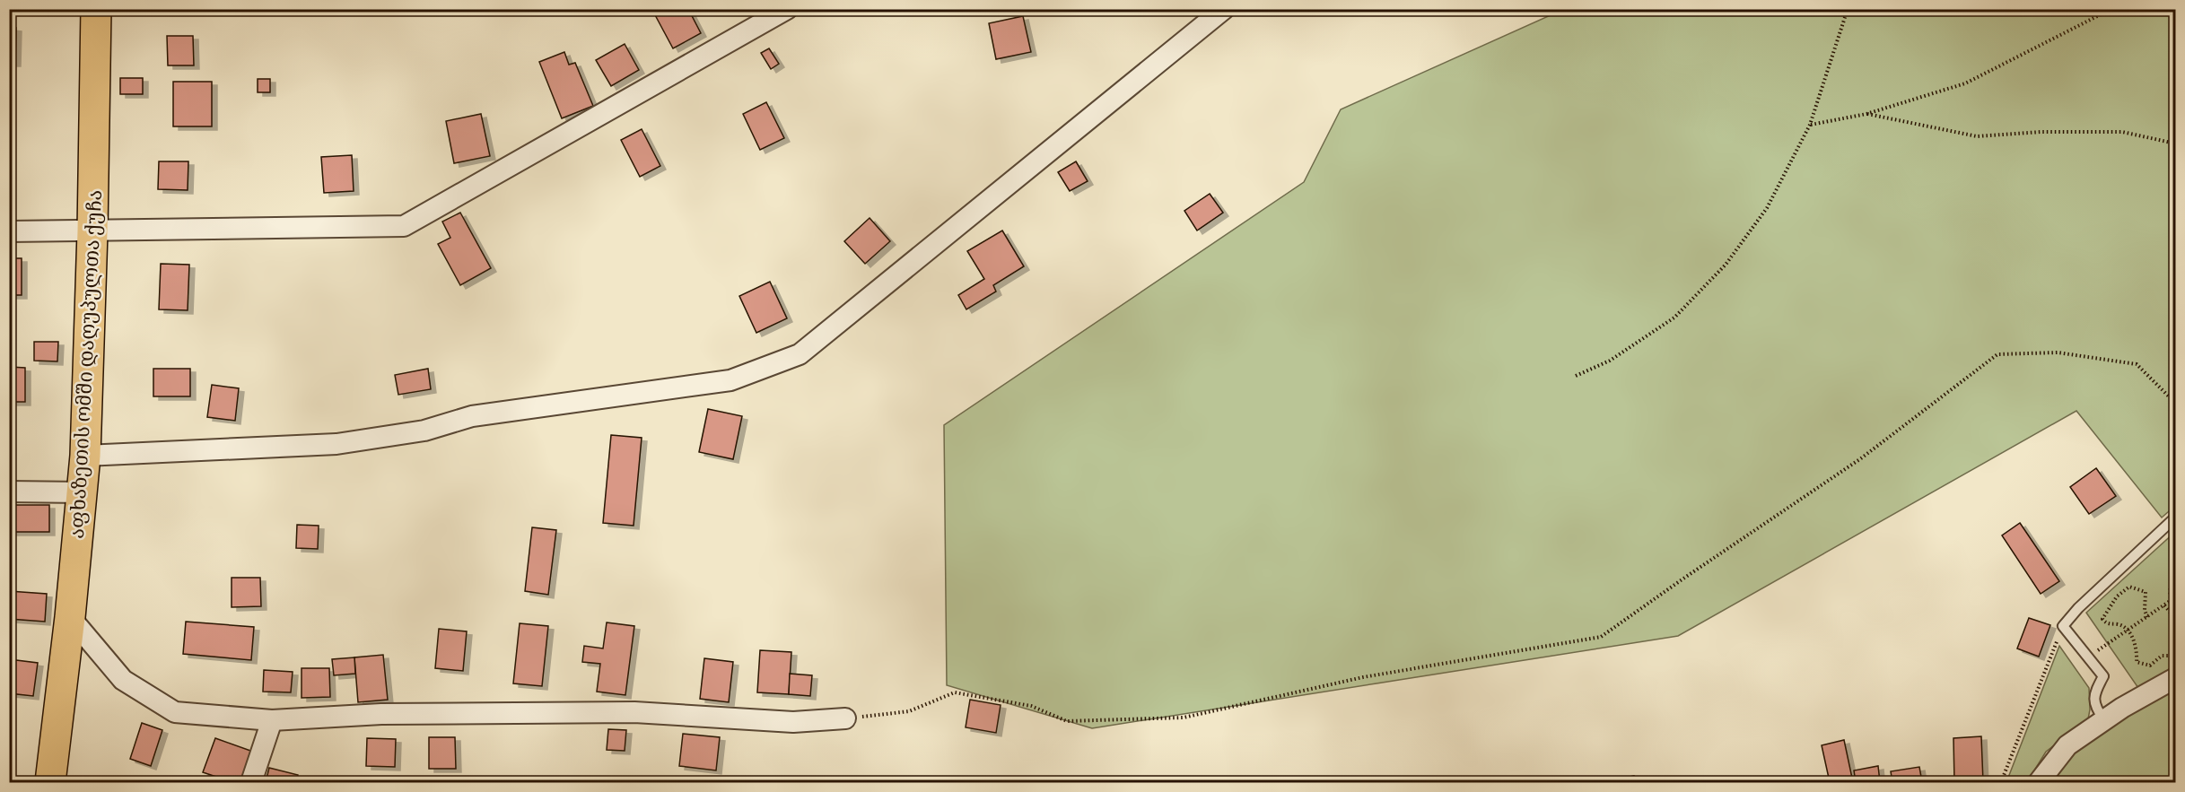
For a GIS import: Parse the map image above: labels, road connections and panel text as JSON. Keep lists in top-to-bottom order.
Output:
{
  "streets": {
    "main road": ["აფხაზეთის ომში დაღუპულთა ქუჩა"]
  }
}
